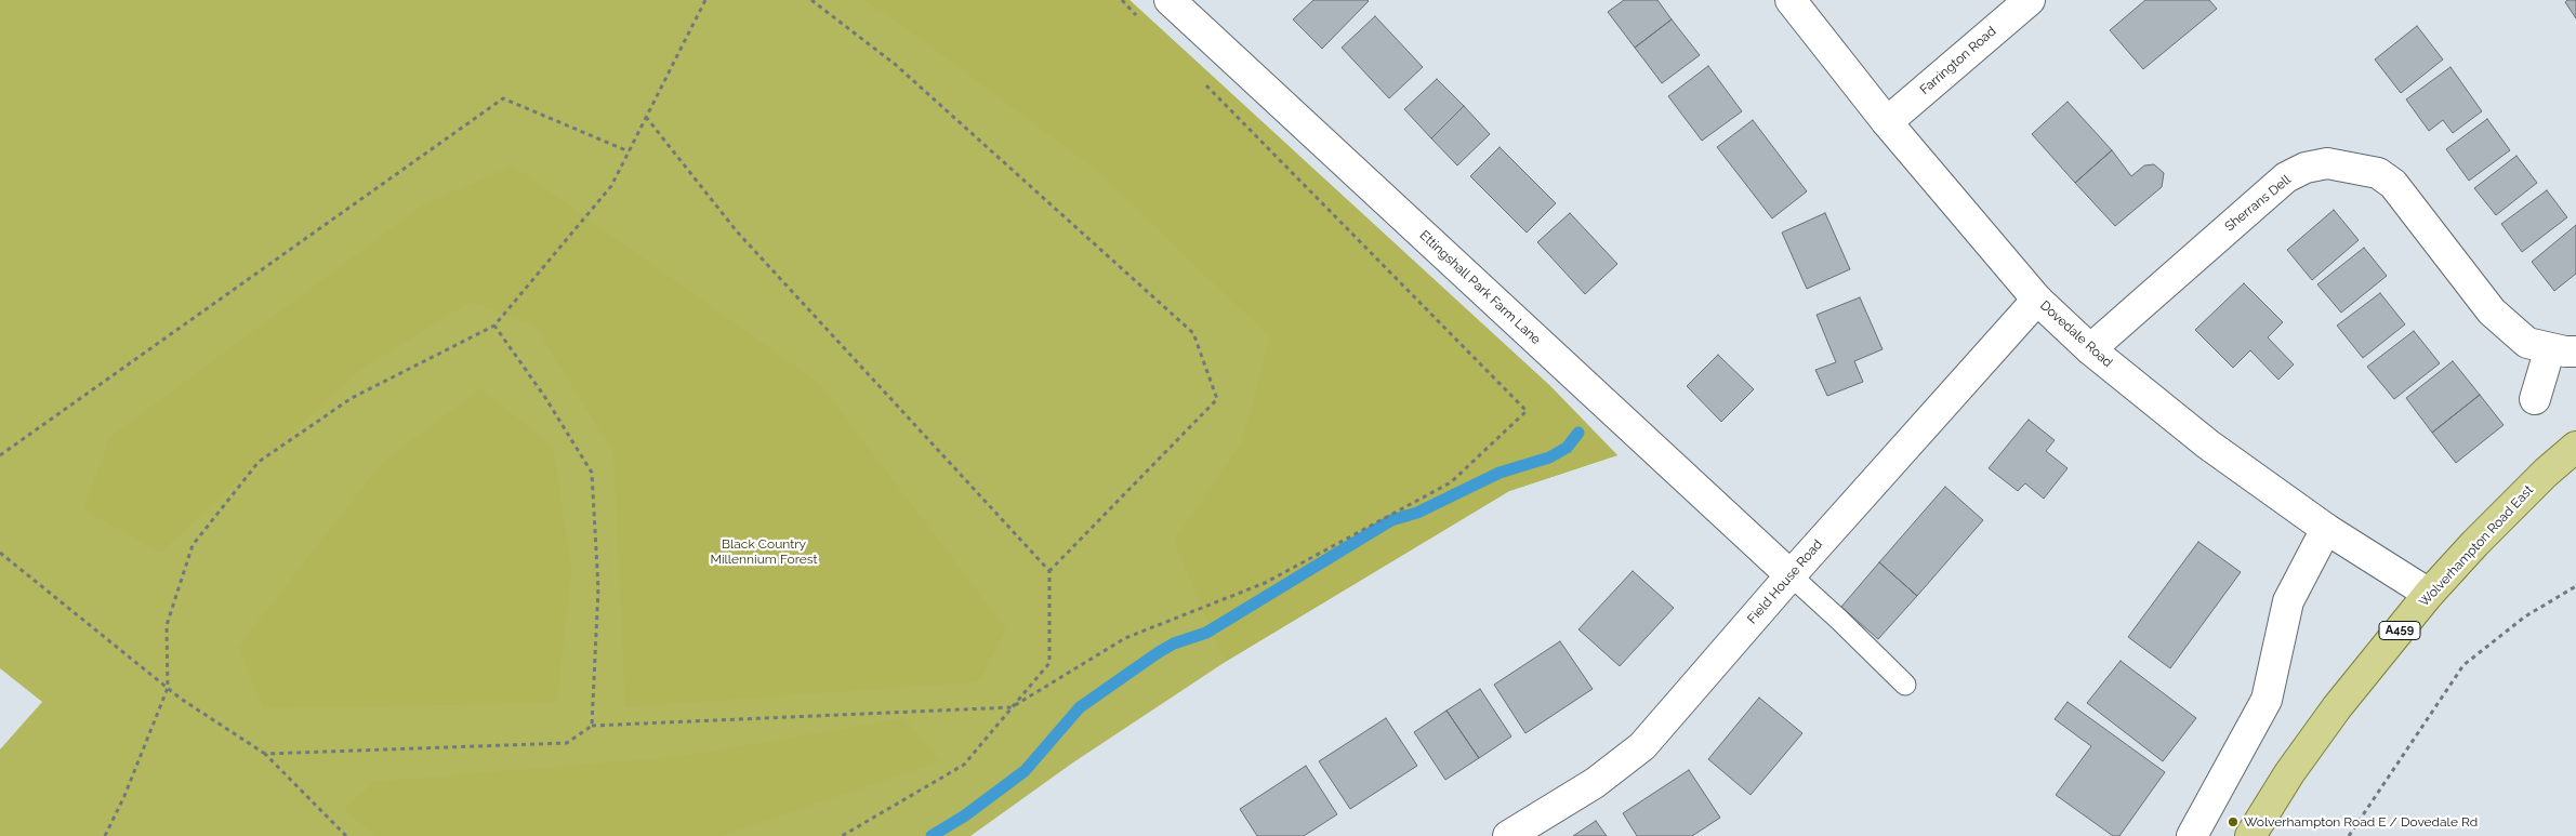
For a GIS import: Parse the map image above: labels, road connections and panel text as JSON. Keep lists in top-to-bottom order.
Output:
{
  "streets": {
    "main road": ["Wolverhampton Road East", "A459"],
    "street": [
      "Farrington Road",
      "Sherrans Dell",
      "Ettingshall Park Farm Lane",
      "Dovedale Road",
      "Field House Road"
    ]
  },
  "crossings": [
    ["Farrington Road", "Dovedale Road"],
    ["Sherrans Dell", "Dovedale Road"],
    ["Ettingshall Park Farm Lane", "Field House Road"],
    ["Dovedale Road", "Wolverhampton Road East"],
    ["Dovedale Road", "Field House Road"]
  ],
  "parks": ["Black Country Millennium Forest"],
  "places": ["Wolverhampton Road E / Dovedale Rd"]
}
